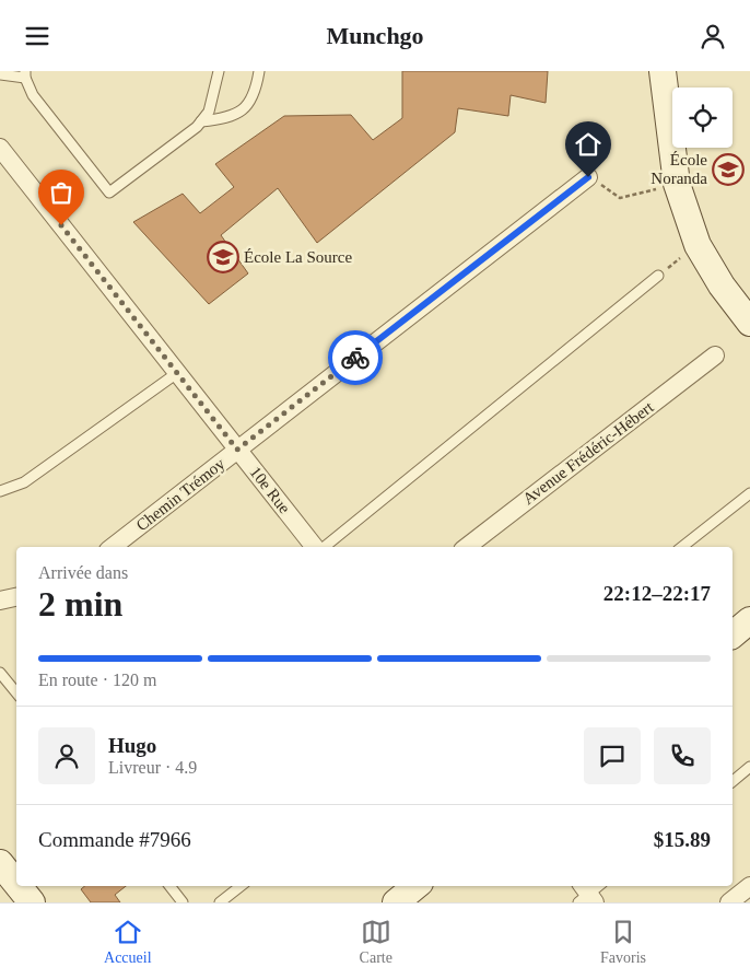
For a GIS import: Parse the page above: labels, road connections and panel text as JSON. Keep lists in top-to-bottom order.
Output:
{
  "streets": {
    "street": ["Avenue Frédéric-Hébert", "10e Rue", "Chemin Trémoy"]
  },
  "crossings": [
    ["10e Rue", "Chemin Trémoy"]
  ],
  "places": {
    "school or university": ["École Noranda", "École La Source"]
  },
  "page": {
    "header": "Munchgo",
    "heading": ["2 min", "Arrivée dans", "22:12–22:17"],
    "panel": [
      "Hugo",
      "Livreur · 4.9",
      "Commande #7966",
      "$15.89"
    ],
    "bar": "En route · 120 m",
    "tabs": ["Accueil", "Carte", "Favoris"]
  }
}
